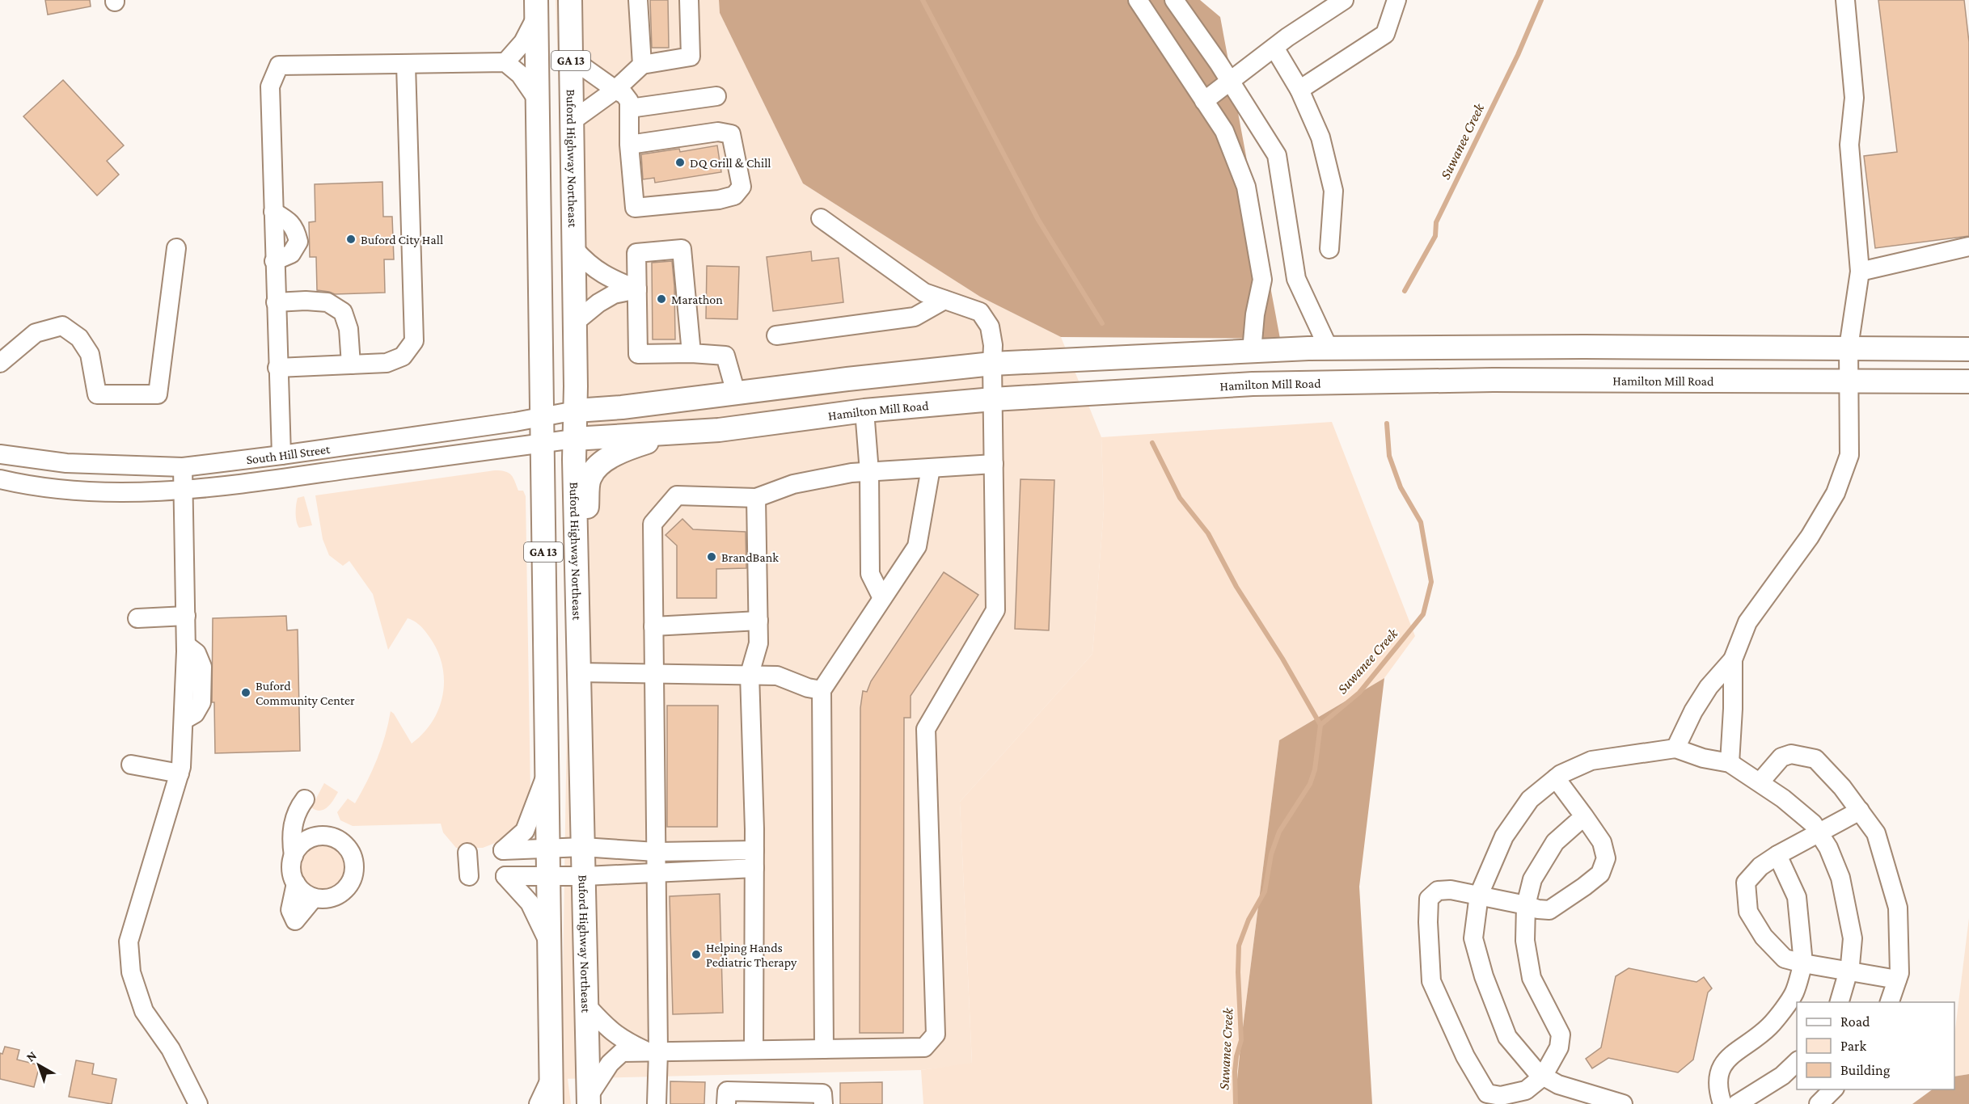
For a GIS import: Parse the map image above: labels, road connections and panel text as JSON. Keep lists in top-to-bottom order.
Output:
{
  "streets": {
    "main road": ["GA 13", "Buford Highway Northeast", "Hamilton Mill Road"],
    "street": ["South Hill Street"]
  },
  "crossings": [
    ["GA 13", "South Hill Street"],
    ["Buford Highway Northeast", "Hamilton Mill Road"],
    ["Buford Highway Northeast", "South Hill Street"],
    ["Hamilton Mill Road", "South Hill Street"]
  ],
  "water": ["Suwanee Creek"],
  "places": [
    "DQ Grill & Chill",
    "Buford City Hall",
    "Marathon",
    "BrandBank",
    "Buford Community Center",
    "Helping Hands Pediatric Therapy"
  ],
  "legend": ["Road", "Park", "Building"],
  "north": "top left"
}
